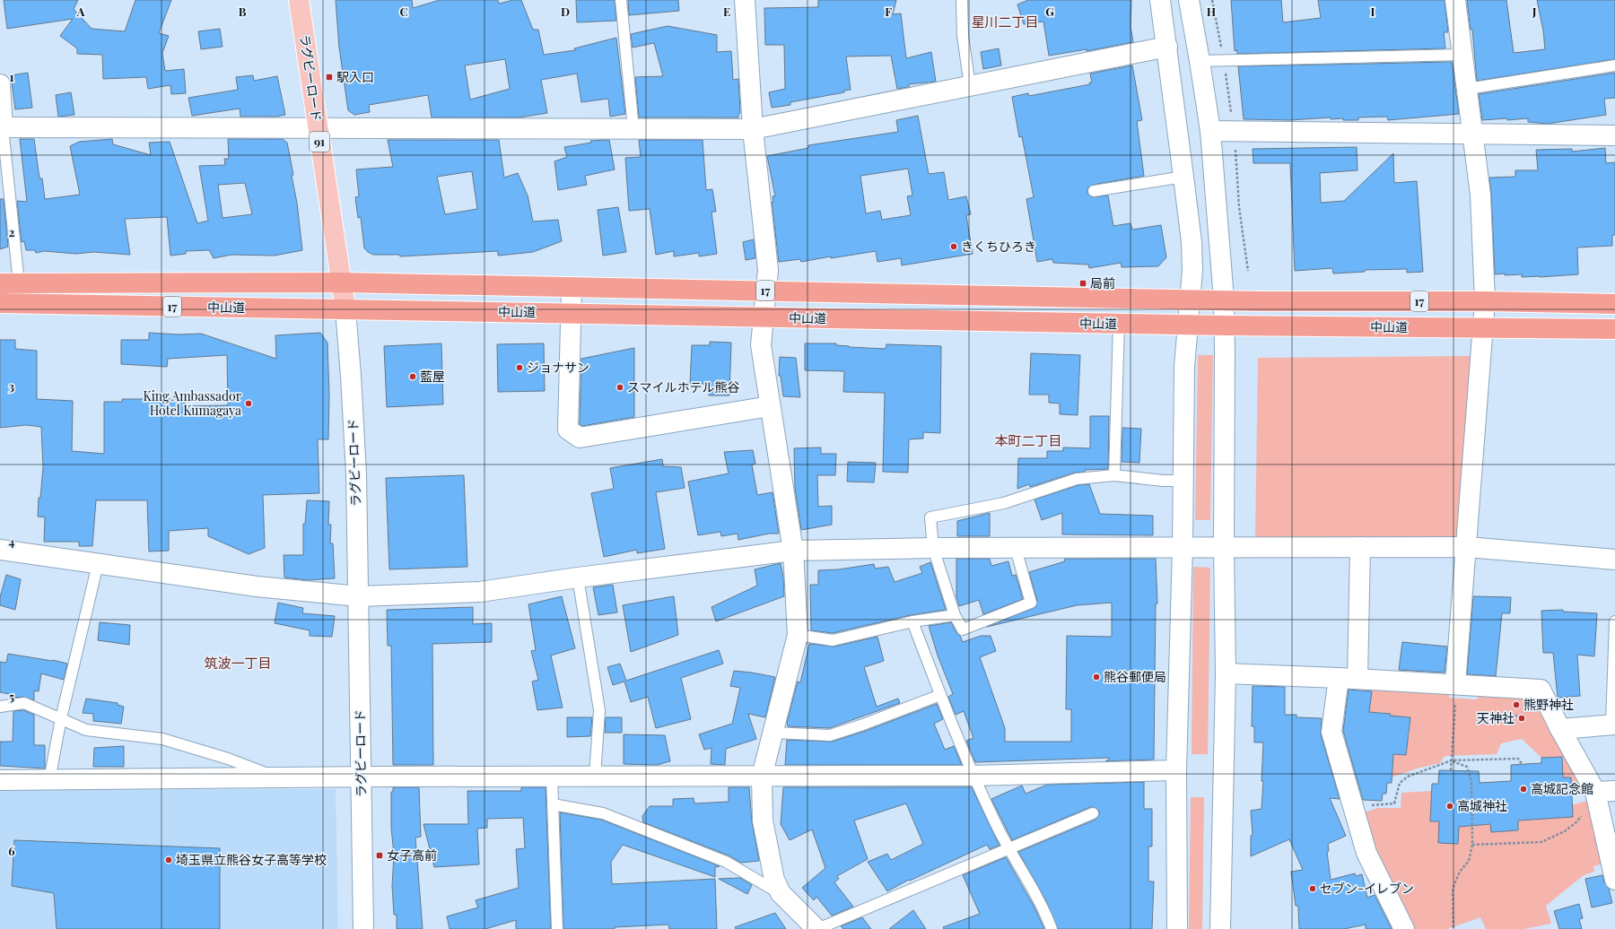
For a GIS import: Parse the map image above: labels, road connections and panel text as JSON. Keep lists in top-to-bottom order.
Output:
{
  "streets": {
    "highway": ["17", "中山道"],
    "main road": ["ラグビーロード", "91"]
  },
  "crossings": [
    ["ラグビーロード", "中山道"]
  ],
  "districts": ["星川二丁目", "本町二丁目", "筑波一丁目"],
  "places": {
    "transit": ["駅入口", "局前", "女子高前"],
    "other": [
      "きくちひろき",
      "ジョナサン",
      "藍屋",
      "スマイルホテル熊谷",
      "King Ambassador Hotel Kumagaya",
      "熊谷郵便局",
      "熊野神社",
      "天神社",
      "高城記念館",
      "高城神社",
      "埼玉県立熊谷女子高等学校",
      "セブン-イレブン"
    ]
  },
  "grid": {
    "columns": [
      "A",
      "B",
      "C",
      "D",
      "E",
      "F",
      "G",
      "H",
      "I",
      "J"
    ],
    "rows": [
      "1",
      "2",
      "3",
      "4",
      "5",
      "6"
    ]
  }
}
